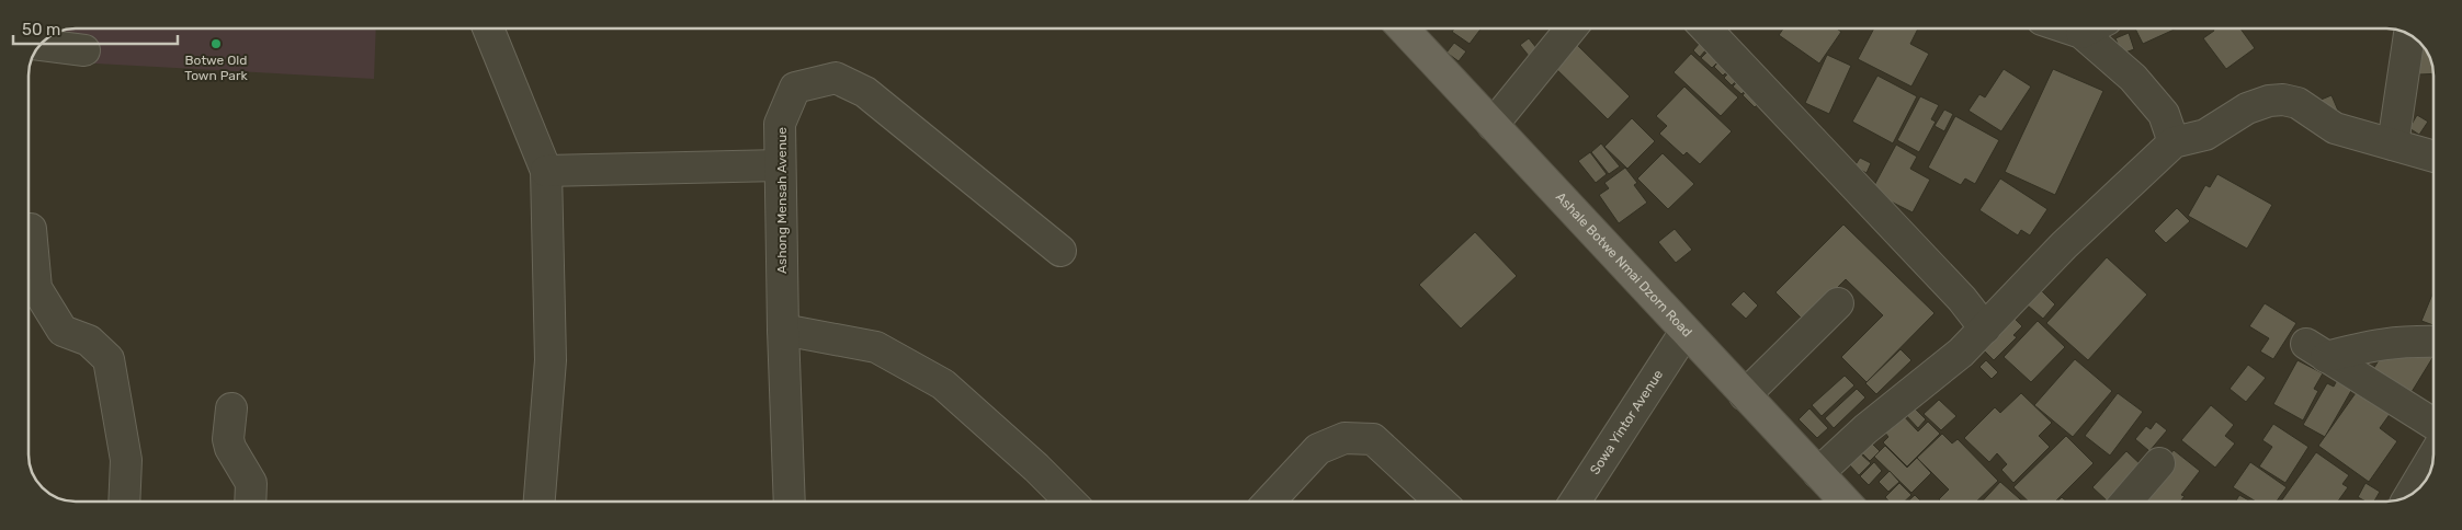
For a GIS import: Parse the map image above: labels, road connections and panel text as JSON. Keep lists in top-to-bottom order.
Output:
{
  "streets": {
    "main road": ["Ashale Botwe Nmai Dzorn Road"],
    "street": ["Ashong Mensah Avenue", "Sowa Yintor Avenue"]
  },
  "crossings": [
    ["Ashale Botwe Nmai Dzorn Road", "Sowa Yintor Avenue"]
  ],
  "places": ["Botwe Old Town Park"],
  "scale_bar": "50 m"
}
